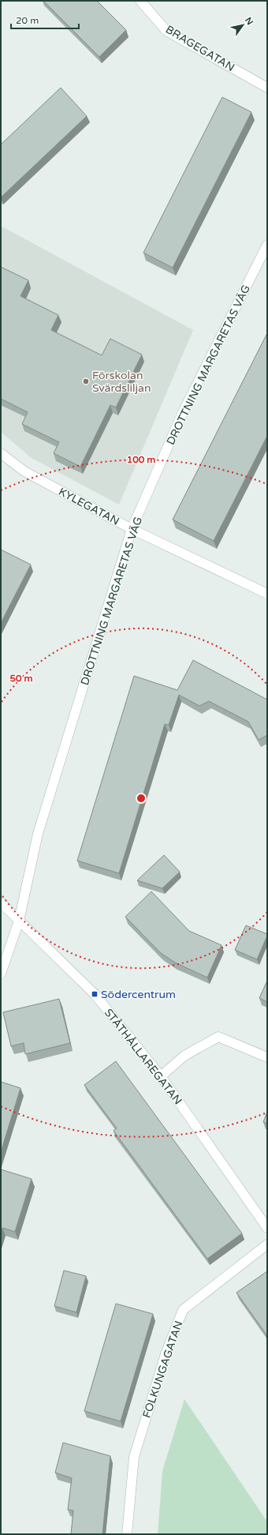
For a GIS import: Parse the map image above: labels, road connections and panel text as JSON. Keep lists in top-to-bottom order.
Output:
{
  "streets": {
    "street": [
      "BRAGEGATAN",
      "DROTTNING MARGARETAS VÄG",
      "KYLEGATAN",
      "STÅTHÅLLAREGATAN",
      "FOLKUNGAGATAN"
    ]
  },
  "crossings": [
    ["DROTTNING MARGARETAS VÄG", "KYLEGATAN"],
    ["DROTTNING MARGARETAS VÄG", "STÅTHÅLLAREGATAN"]
  ],
  "places": {
    "other": ["Förskolan Svärdsliljan"],
    "transit": ["Södercentrum"]
  },
  "scale_bar": "20 m",
  "north": "top right",
  "rings": ["100 m", "50 m"]
}
